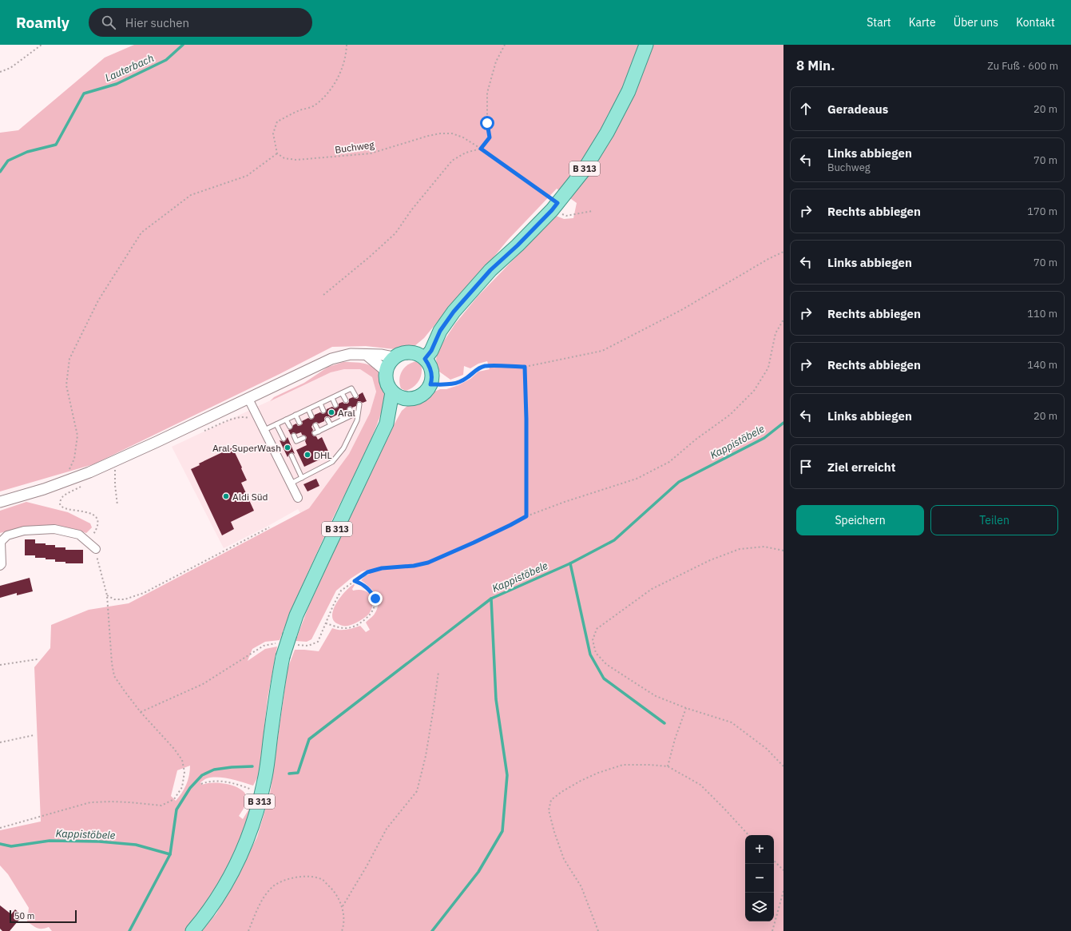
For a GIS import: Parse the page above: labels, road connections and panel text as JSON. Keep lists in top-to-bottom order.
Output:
{
  "streets": {
    "main road": ["B 313"],
    "path": ["Buchweg"]
  },
  "crossings": [
    ["Buchweg", "B 313"]
  ],
  "water": ["Lauterbach", "Kappistöbele"],
  "places": [
    "Aral",
    "Aral SuperWash",
    "DHL",
    "Aldi Süd"
  ],
  "scale_bar": "50 m",
  "page": {
    "header": "Roamly",
    "search": "Hier suchen",
    "nav": [
      "Start",
      "Karte",
      "Über uns",
      "Kontakt"
    ],
    "heading": ["8 Min.", "Zu Fuß · 600 m"],
    "list": [
      ["Geradeaus", "20 m"],
      ["Links abbiegen", "Buchweg", "70 m"],
      ["Rechts abbiegen", "170 m"],
      ["Links abbiegen", "70 m"],
      ["Rechts abbiegen", "110 m"],
      ["Rechts abbiegen", "140 m"],
      ["Links abbiegen", "20 m"],
      "Ziel erreicht"
    ],
    "buttons": ["Speichern", "Teilen"],
    "map_buttons": ["+", "−"],
    "scale": "50 m"
  }
}
